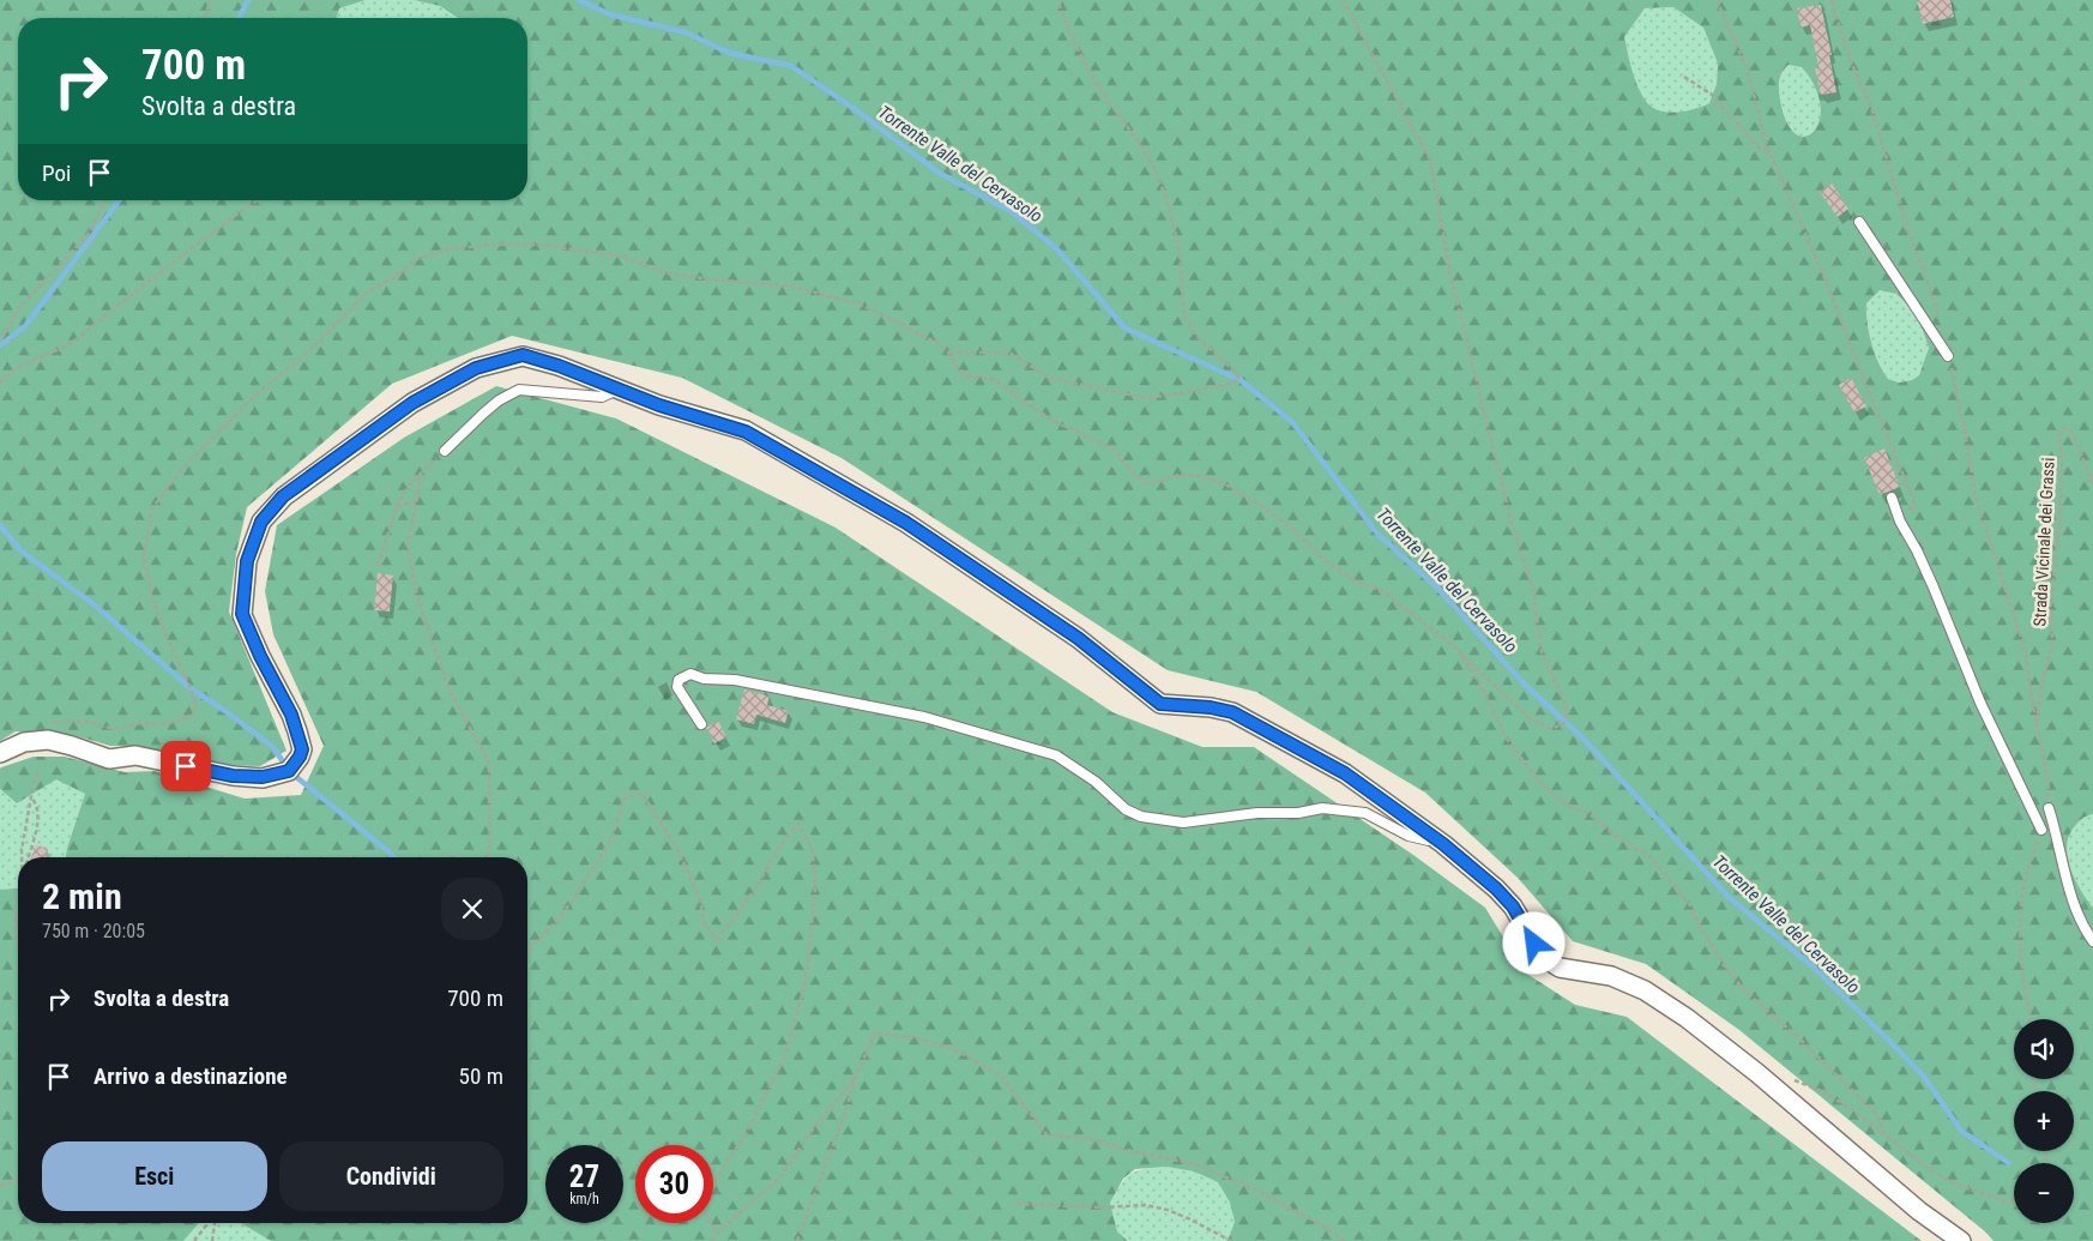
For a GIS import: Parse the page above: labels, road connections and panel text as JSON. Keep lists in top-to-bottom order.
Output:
{
  "streets": {
    "path": ["Strada Vicinale dei Grassi"]
  },
  "water": ["Torrente Valle del Cervasolo"],
  "page": {
    "turn": ["700 m", "Svolta a destra"],
    "then": "Poi",
    "heading": ["2 min", "750 m · 20:05"],
    "list": [
      {
        "name": "Svolta a destra",
        "value": "700 m"
      },
      {
        "name": "Arrivo a destinazione",
        "value": "50 m"
      }
    ],
    "map_buttons": ["+", "−"],
    "buttons": ["Esci", "Condividi"],
    "speed": "27 km/h",
    "limit": "30"
  }
}
